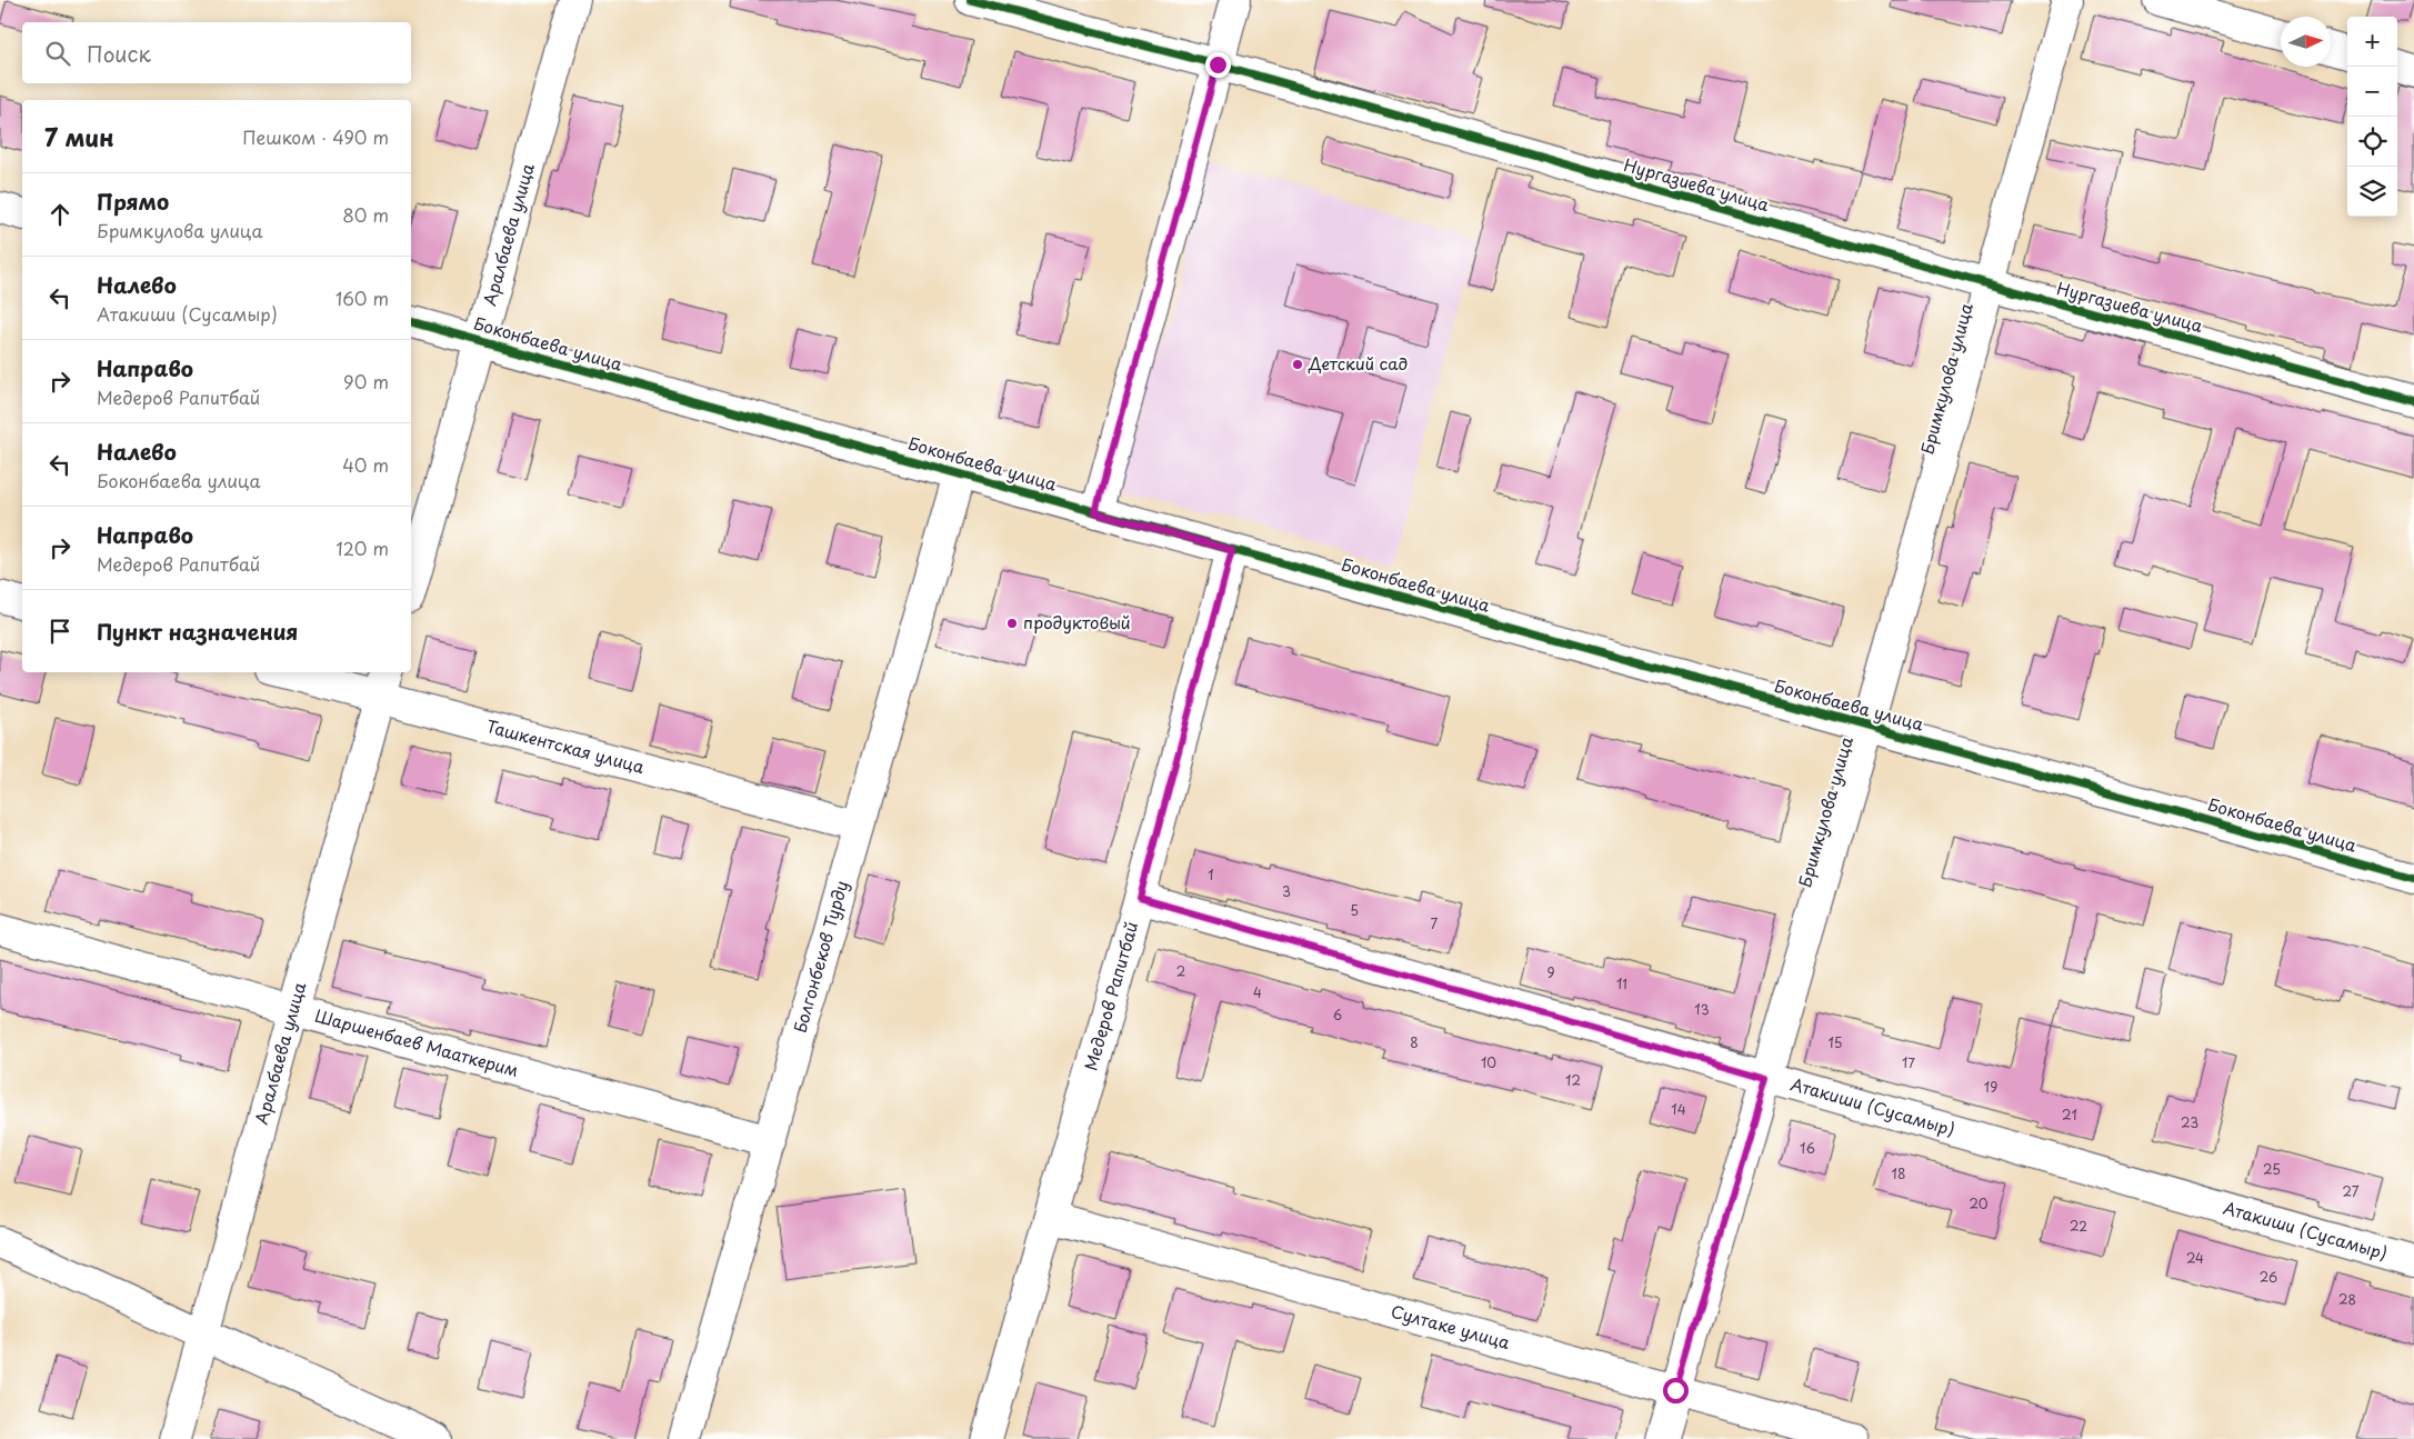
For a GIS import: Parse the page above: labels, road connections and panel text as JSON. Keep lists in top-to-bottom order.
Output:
{
  "streets": {
    "street": [
      "Нургазиева улица",
      "Аралбаева улица",
      "Боконбаева улица",
      "Бримкулова улица",
      "Ташкентская улица",
      "Болгонбеков Турду",
      "Медеров Рапитбай",
      "Шаршенбаев Мааткерим",
      "Атакиши (Сусамыр)",
      "Султаке улица"
    ]
  },
  "crossings": [
    ["Нургазиева улица", "Бримкулова улица"],
    ["Аралбаева улица", "Боконбаева улица"],
    ["Аралбаева улица", "Ташкентская улица"],
    ["Аралбаева улица", "Шаршенбаев Мааткерим"],
    ["Боконбаева улица", "Бримкулова улица"],
    ["Боконбаева улица", "Болгонбеков Турду"],
    ["Боконбаева улица", "Медеров Рапитбай"],
    ["Бримкулова улица", "Атакиши (Сусамыр)"],
    ["Бримкулова улица", "Султаке улица"],
    ["Ташкентская улица", "Болгонбеков Турду"],
    ["Болгонбеков Турду", "Шаршенбаев Мааткерим"],
    ["Медеров Рапитбай", "Атакиши (Сусамыр)"],
    ["Медеров Рапитбай", "Султаке улица"]
  ],
  "places": ["Детский сад", "продуктовый"],
  "house_numbers": [
    "1",
    "3",
    "5",
    "7",
    "2",
    "9",
    "11",
    "4",
    "13",
    "6",
    "8",
    "15",
    "10",
    "17",
    "12",
    "19",
    "14",
    "21",
    "23",
    "16",
    "25",
    "18",
    "27",
    "20",
    "22",
    "24",
    "26",
    "28"
  ],
  "north": "right",
  "page": {
    "map_buttons": ["+", "−"],
    "search": "Поиск",
    "heading": ["7 мин", "Пешком · 490 m"],
    "list": [
      ["Прямо", "Бримкулова улица", "80 m"],
      ["Налево", "Атакиши (Сусамыр)", "160 m"],
      ["Направо", "Медеров Рапитбай", "90 m"],
      ["Налево", "Боконбаева улица", "40 m"],
      ["Направо", "Медеров Рапитбай", "120 m"],
      "Пункт назначения"
    ]
  }
}
